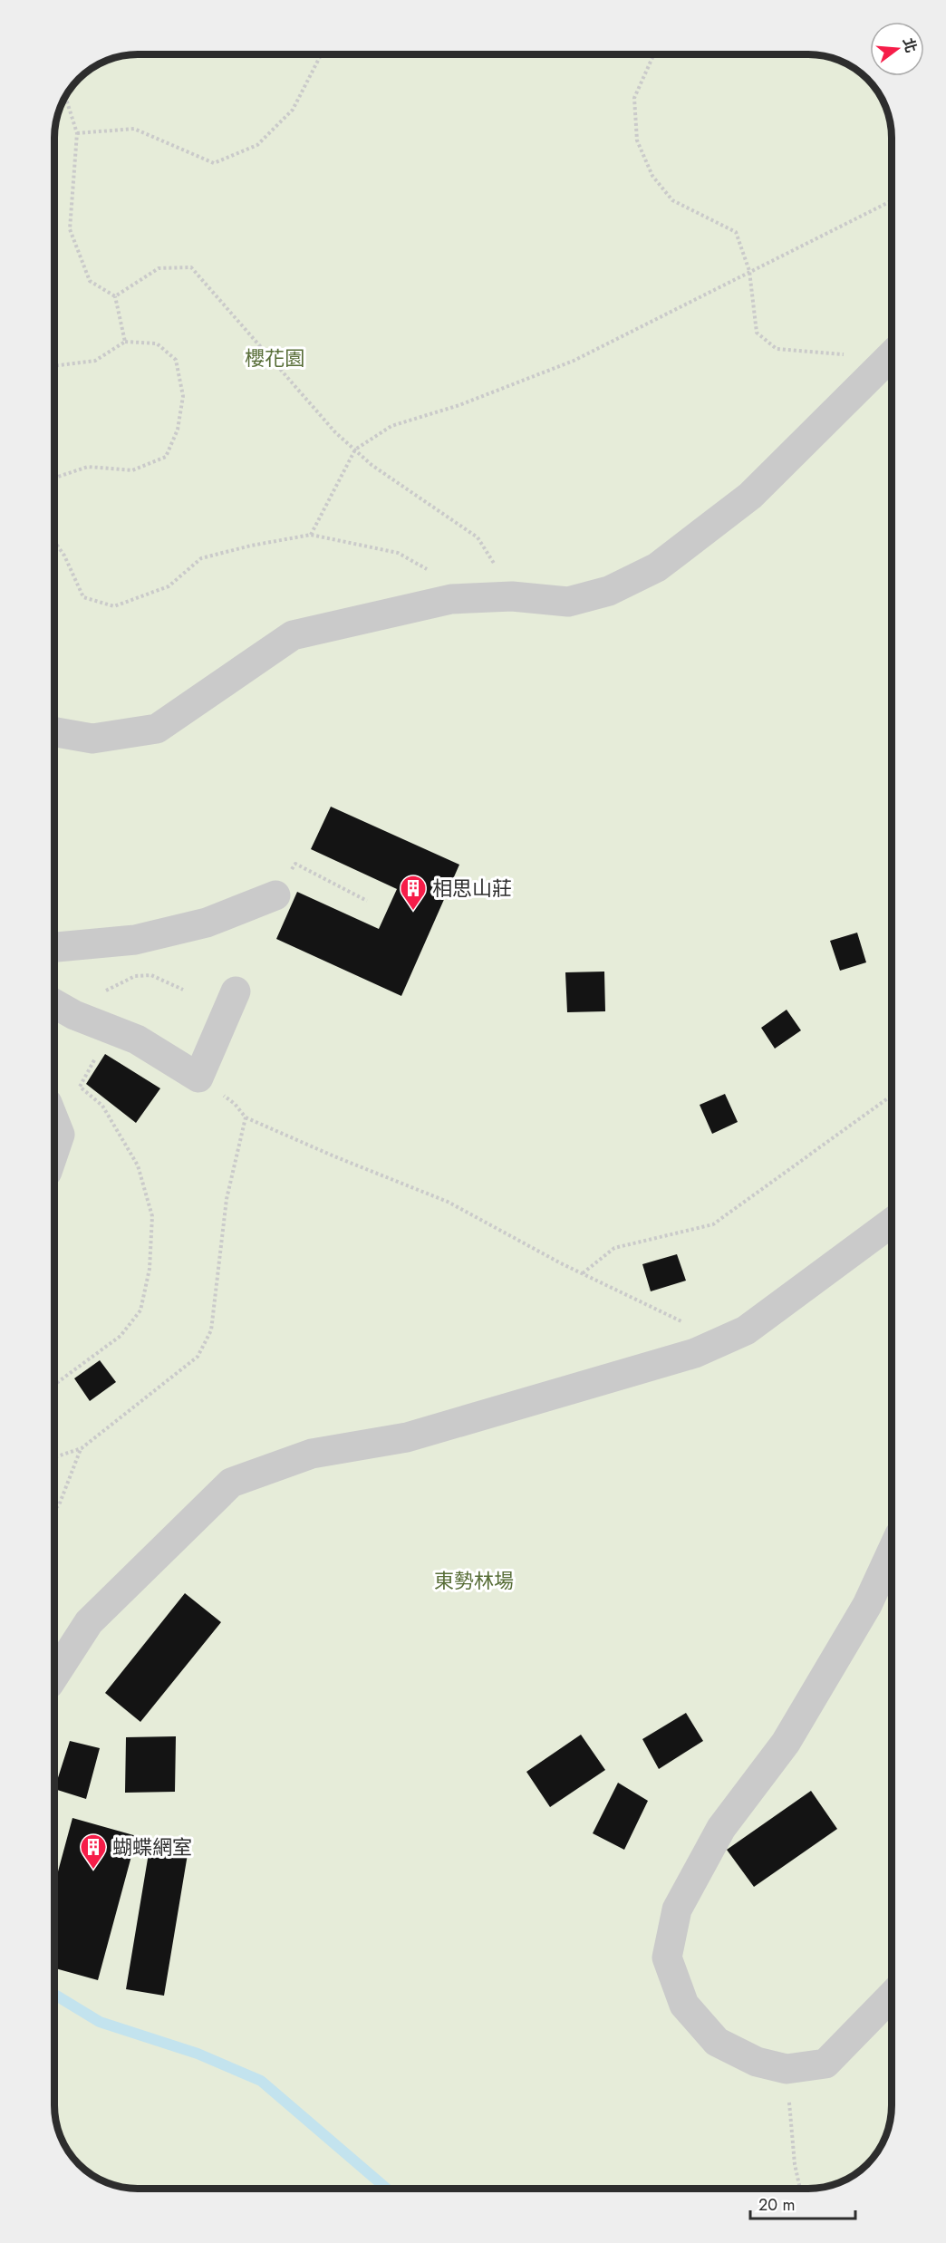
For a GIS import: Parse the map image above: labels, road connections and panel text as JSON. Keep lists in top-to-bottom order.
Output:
{
  "parks": ["櫻花園", "東勢林場"],
  "places": {
    "building": ["相思山莊", "蝴蝶網室"]
  },
  "scale_bar": "20 m",
  "north": "right"
}
